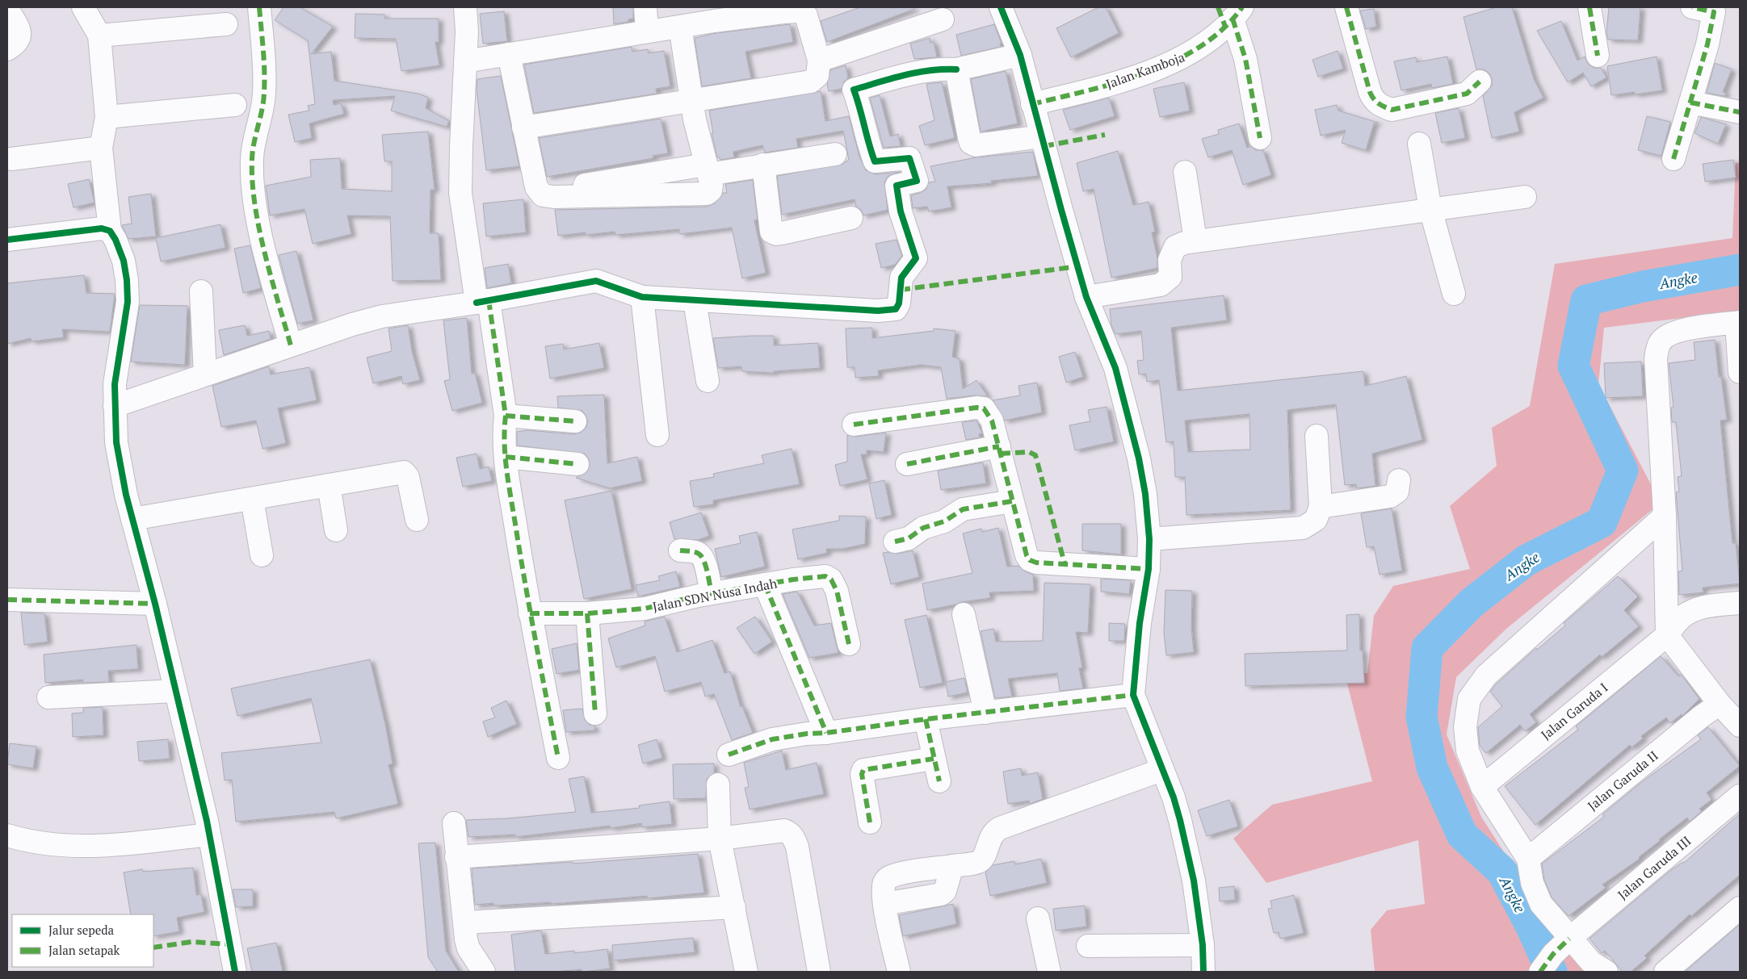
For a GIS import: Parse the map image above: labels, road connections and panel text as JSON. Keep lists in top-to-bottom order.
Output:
{
  "streets": {
    "street": [
      "Jalan Kamboja",
      "Jalan SDN Nusa Indah",
      "Jalan Garuda I",
      "Jalan Garuda II",
      "Jalan Garuda III"
    ]
  },
  "water": ["Angke"],
  "legend": ["Jalur sepeda", "Jalan setapak"]
}
